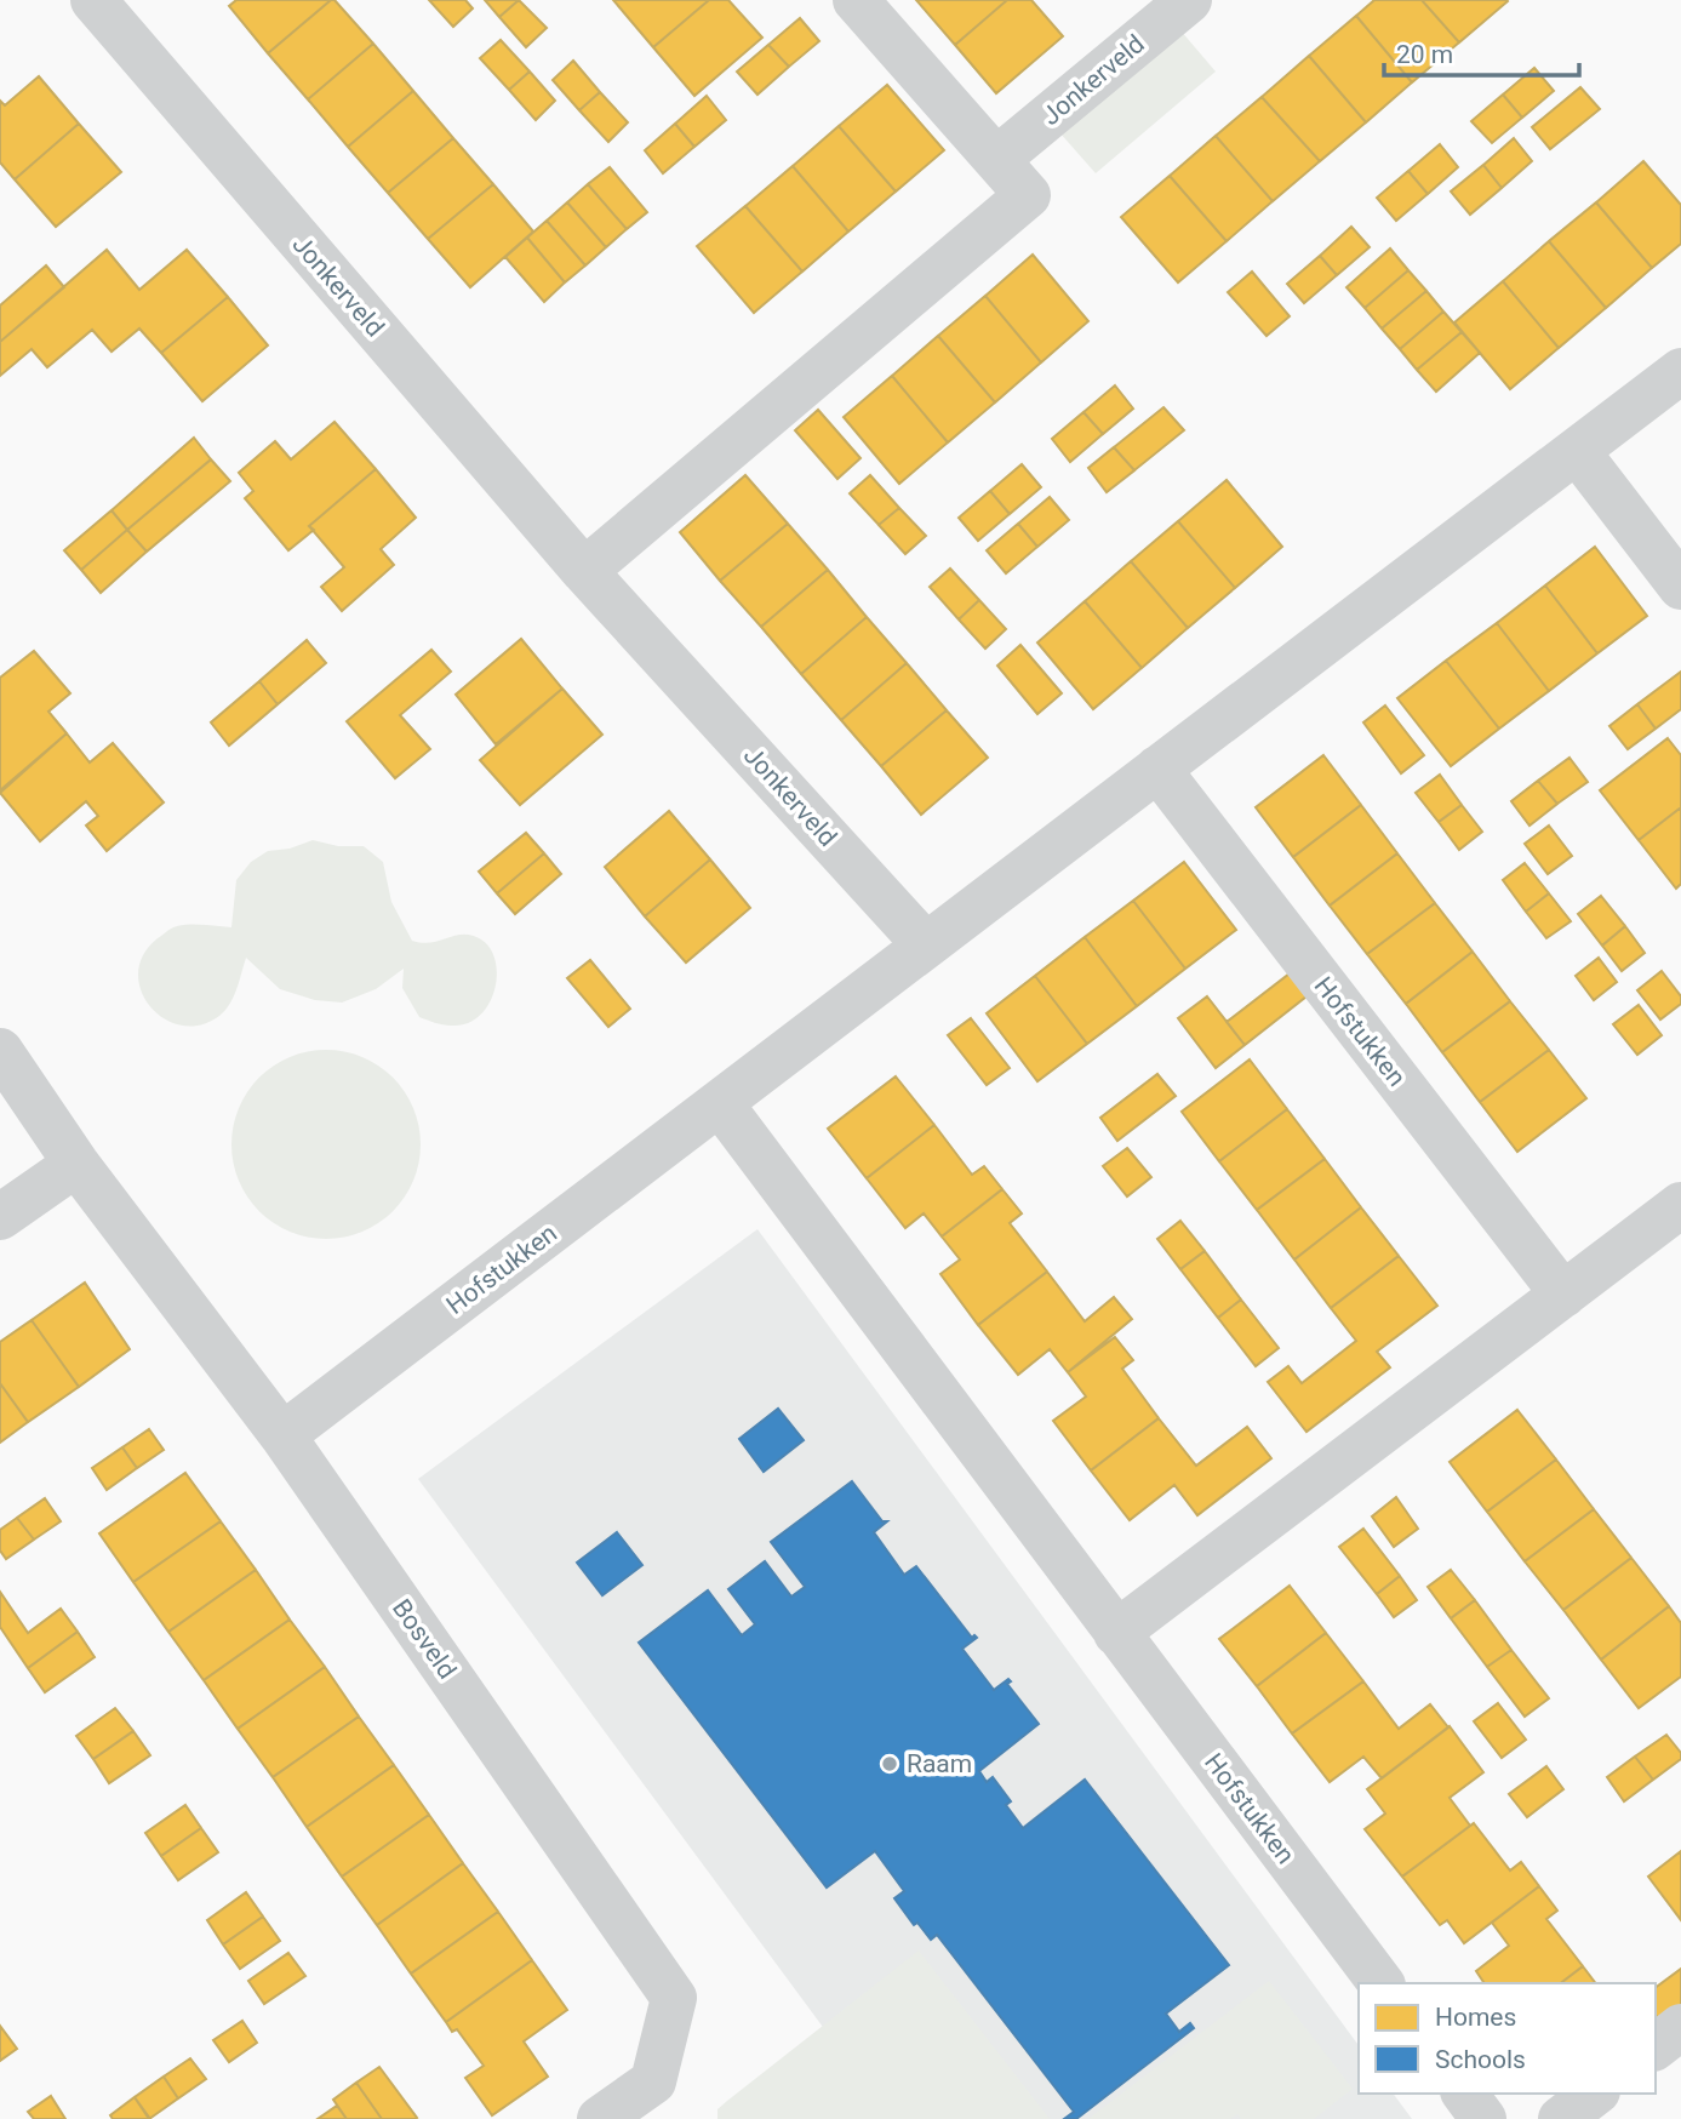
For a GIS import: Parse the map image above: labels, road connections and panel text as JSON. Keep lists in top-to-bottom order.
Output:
{
  "streets": {
    "street": ["Jonkerveld", "Hofstukken", "Bosveld"]
  },
  "crossings": [
    ["Jonkerveld", "Hofstukken"],
    ["Hofstukken", "Bosveld"]
  ],
  "places": ["Raam"],
  "legend": ["Homes", "Schools"],
  "scale_bar": "20 m"
}
